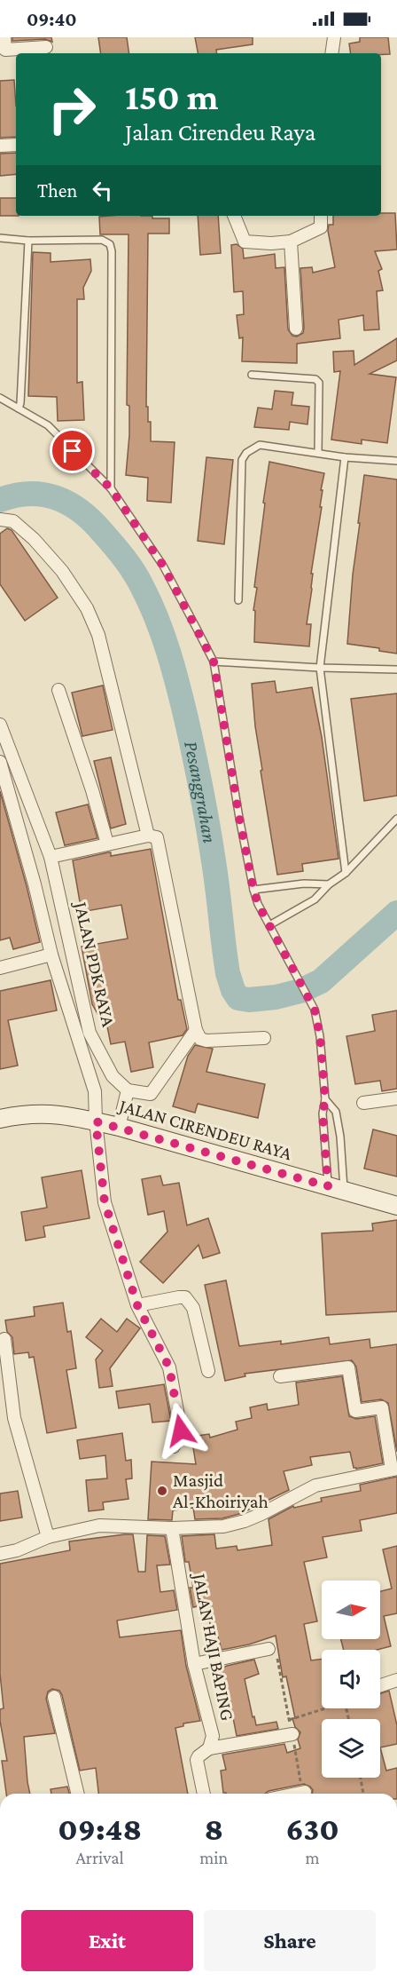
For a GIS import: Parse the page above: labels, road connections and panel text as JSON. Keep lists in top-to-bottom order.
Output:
{
  "streets": {
    "main road": ["JALAN CIRENDEU RAYA"],
    "street": ["JALAN PDK RAYA", "JALAN HAJI BAPING"]
  },
  "water": ["Pesanggrahan"],
  "places": ["Masjid Al-Khoiriyah"],
  "north": "right",
  "page": {
    "status": "09:40",
    "turn": ["150 m", "Jalan Cirendeu Raya"],
    "then": "Then",
    "eta": [
      "09:48",
      "Arrival",
      "8",
      "min",
      "630",
      "m"
    ],
    "buttons": ["Exit", "Share"]
  }
}
